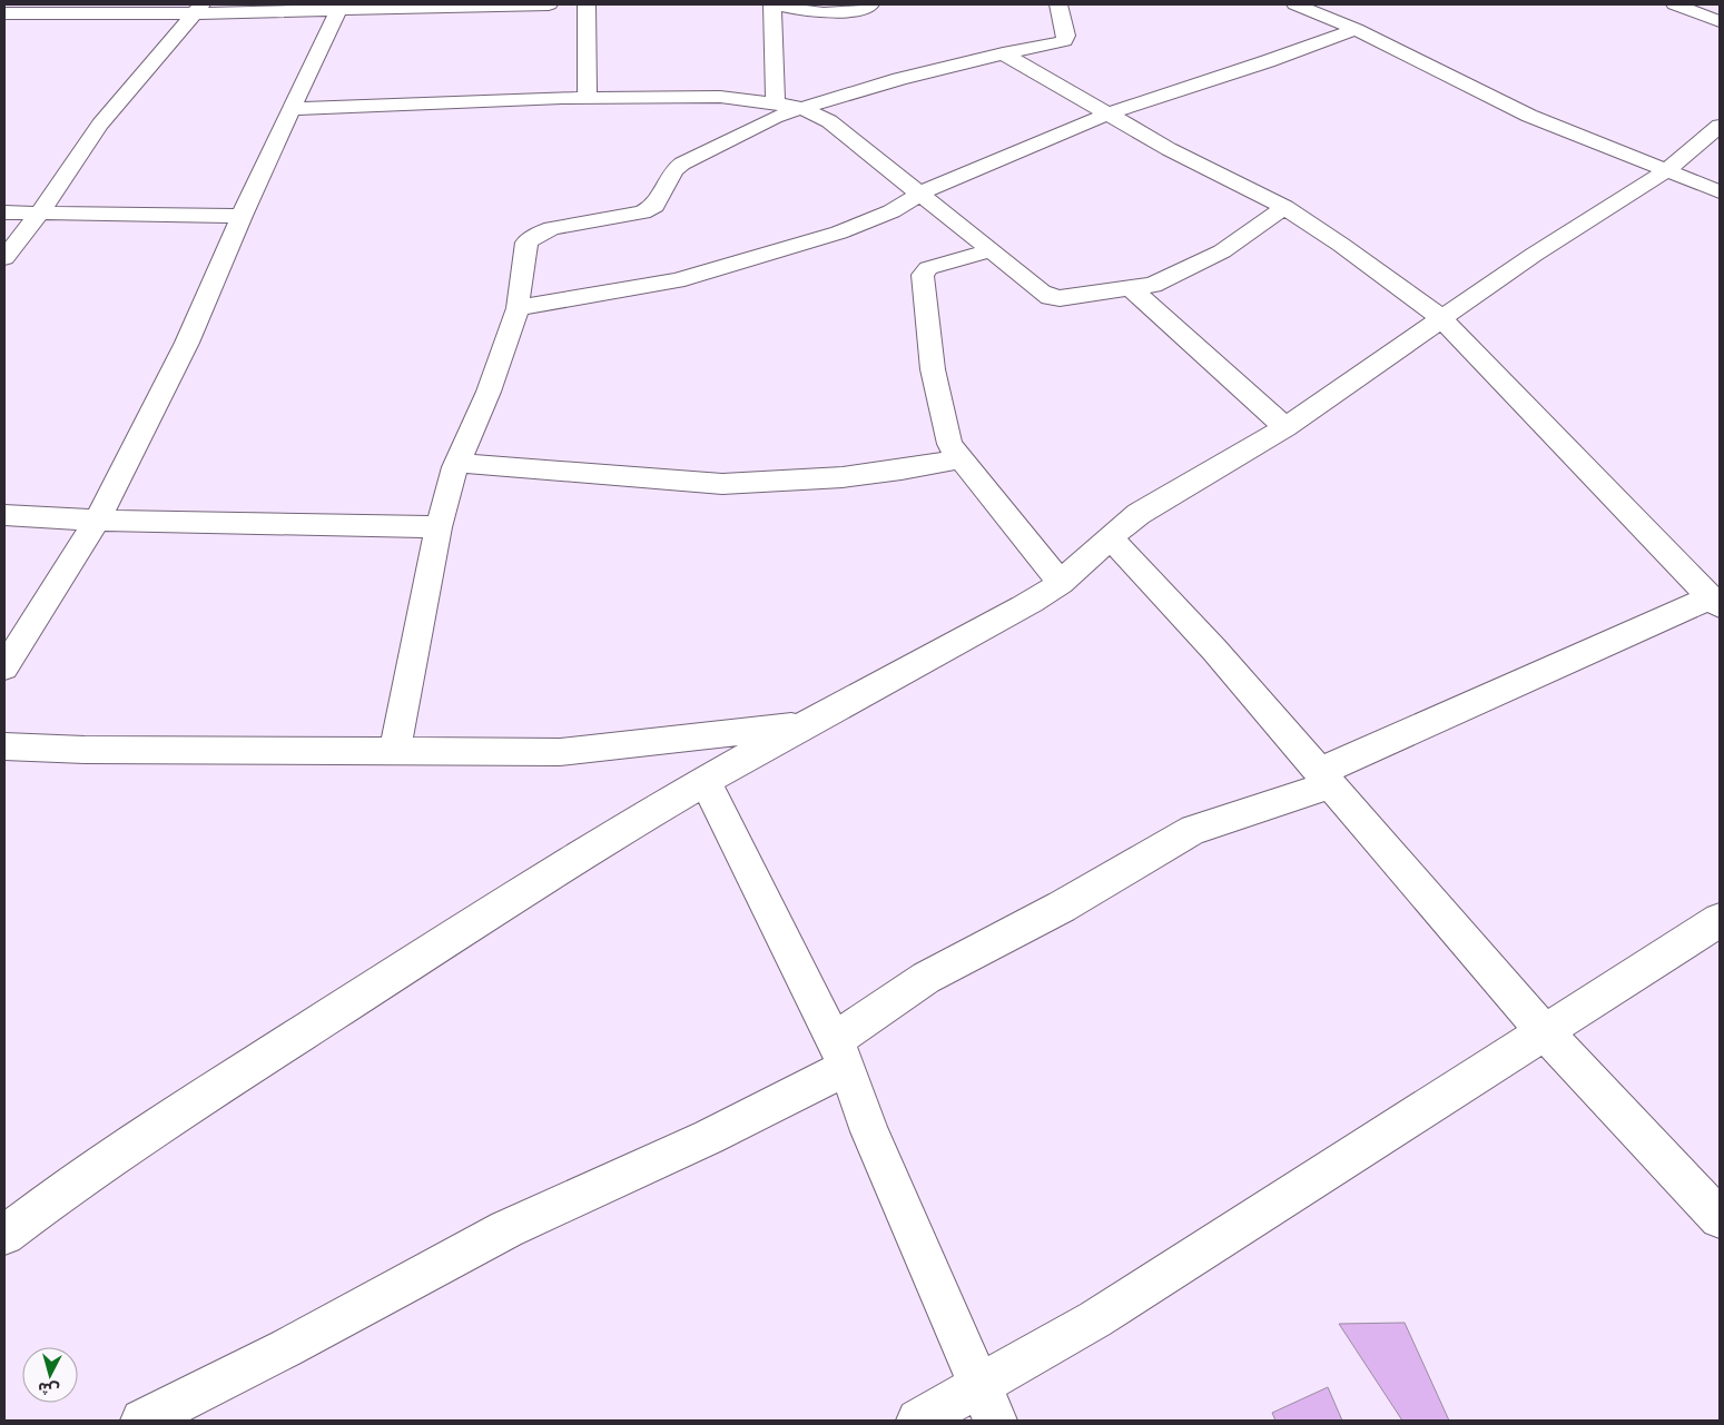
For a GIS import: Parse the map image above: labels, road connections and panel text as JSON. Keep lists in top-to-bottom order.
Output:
{
  "north": "bottom"
}
